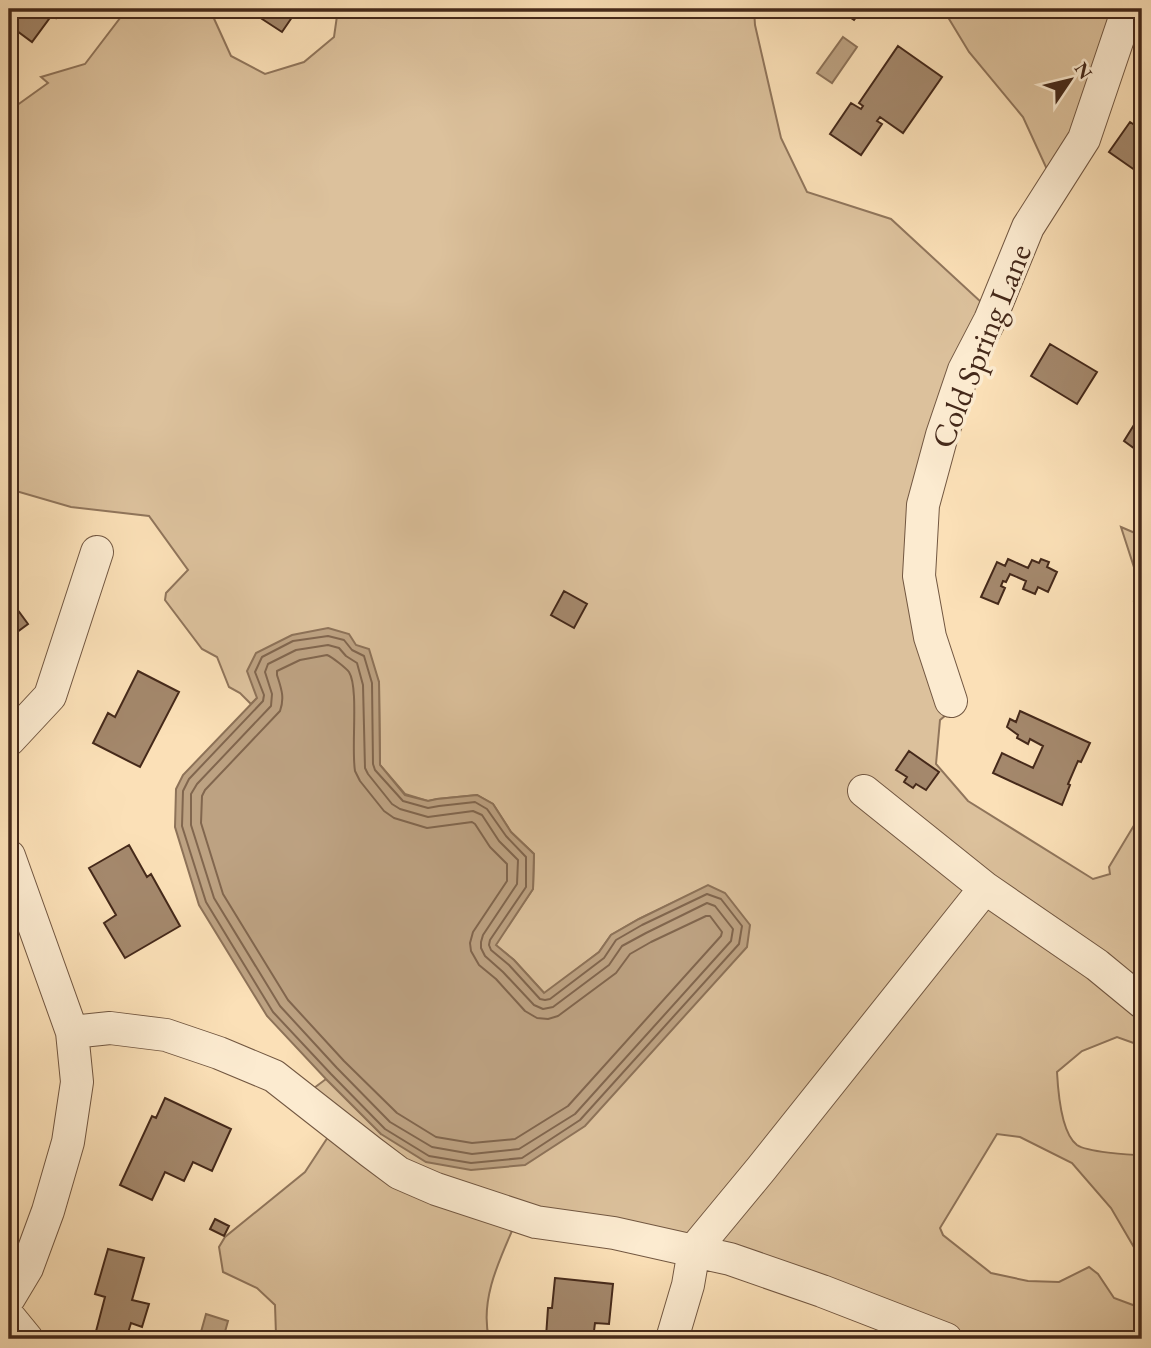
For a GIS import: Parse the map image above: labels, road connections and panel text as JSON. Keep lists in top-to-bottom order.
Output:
{
  "streets": {
    "street": ["Cold Spring Lane"]
  },
  "north": "top right"
}
